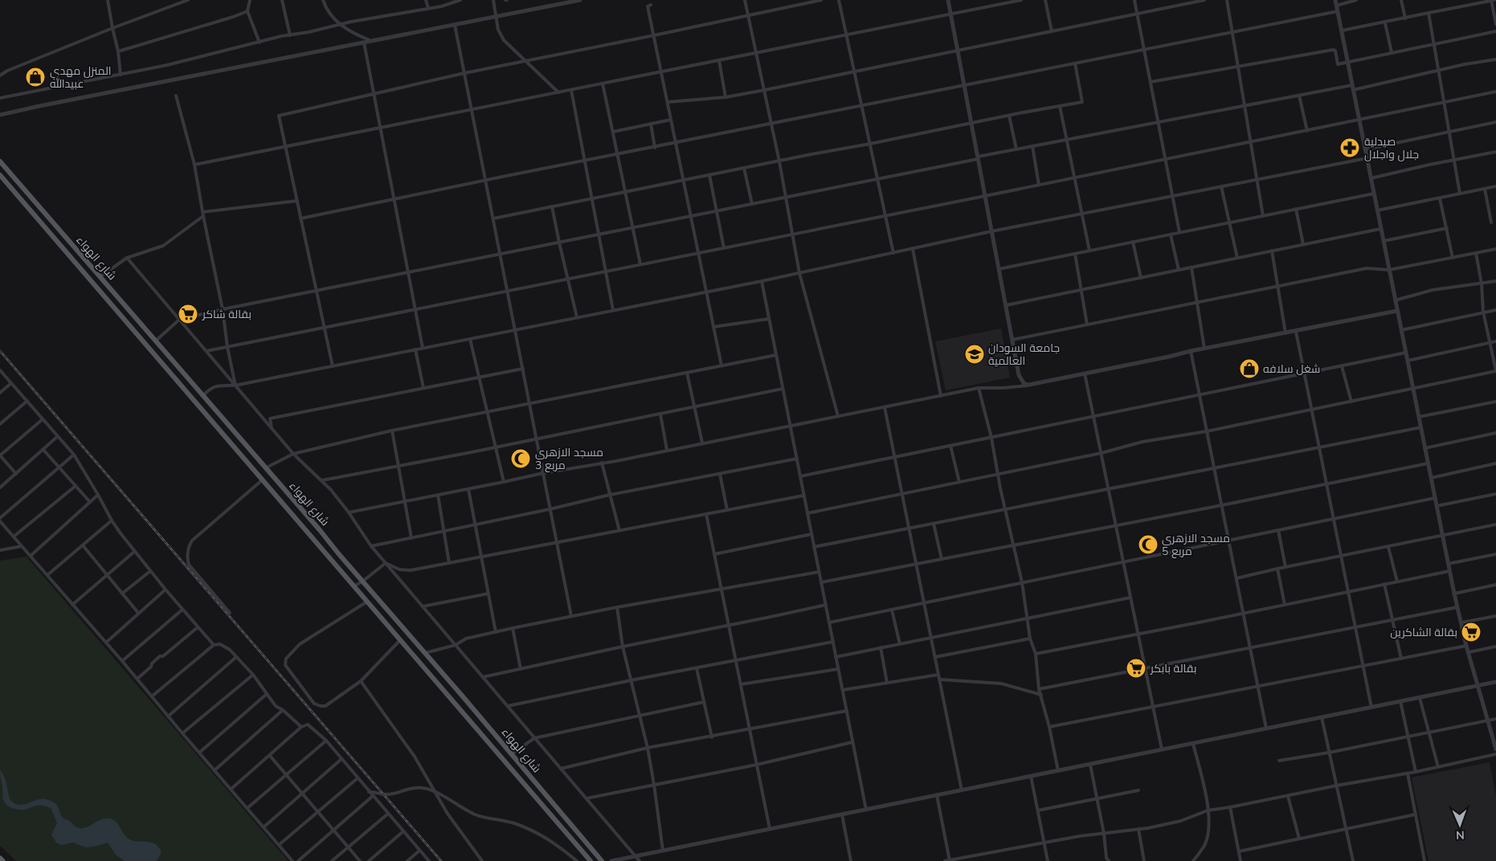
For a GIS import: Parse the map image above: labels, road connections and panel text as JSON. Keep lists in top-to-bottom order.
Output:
{
  "streets": {
    "main road": ["شارع الهواء"]
  },
  "places": {
    "shop": ["المنزل مهدي عبيدالله", "شغل سلافه"],
    "pharmacy": ["صيدلية جلال واجلال"],
    "supermarket": ["بقالة شاكر", "بقالة الشاكرين", "بقالة بابكر"],
    "school or university": ["جامعة السودان العالمية"],
    "mosque": ["مسجد الازهري مربع 3", "مسجد الازهري مربع 5"]
  },
  "north": "bottom"
}
